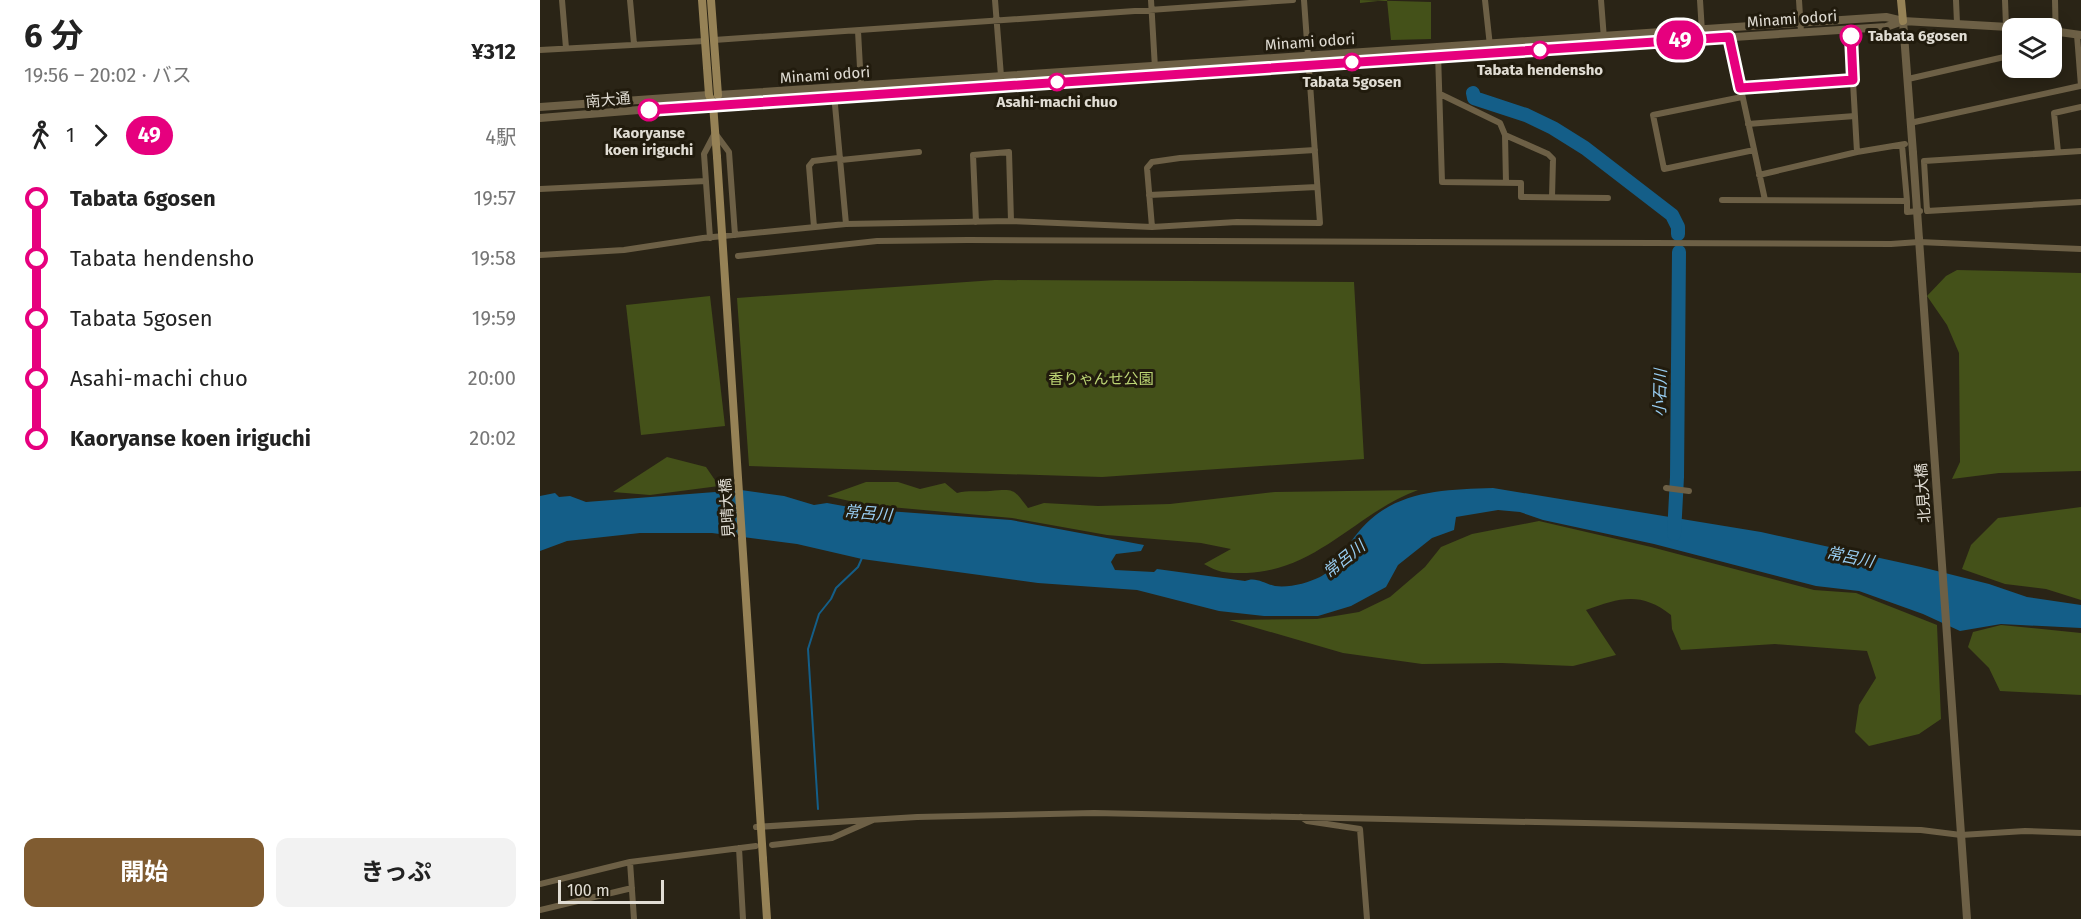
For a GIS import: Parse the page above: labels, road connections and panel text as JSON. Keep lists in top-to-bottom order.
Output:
{
  "streets": {
    "main road": ["見晴大橋"],
    "street": ["Minami odori", "南大通", "北見大橋"]
  },
  "crossings": [
    ["Minami odori", "南大通"],
    ["Minami odori", "北見大橋"],
    ["Minami odori", "見晴大橋"],
    ["南大通", "見晴大橋"]
  ],
  "water": ["小石川", "常呂川"],
  "parks": ["香りゃんせ公園"],
  "places": [
    "Tabata 6gosen",
    "Tabata hendensho",
    "Tabata 5gosen",
    "Asahi-machi chuo",
    "Kaoryanse koen iriguchi"
  ],
  "lines": ["bus line 49"],
  "scale_bar": "100 m",
  "page": {
    "heading": ["6 分", "19:56 – 20:02 · バス", "¥312"],
    "on_map": "49",
    "legs": ["1", "49", "4駅"],
    "list": [
      {
        "name": "Tabata 6gosen",
        "value": "19:57"
      },
      {
        "name": "Tabata hendensho",
        "value": "19:58"
      },
      {
        "name": "Tabata 5gosen",
        "value": "19:59"
      },
      {
        "name": "Asahi-machi chuo",
        "value": "20:00"
      },
      {
        "name": "Kaoryanse koen iriguchi",
        "value": "20:02"
      }
    ],
    "buttons": ["開始", "きっぷ"],
    "scale": "100 m"
  }
}
